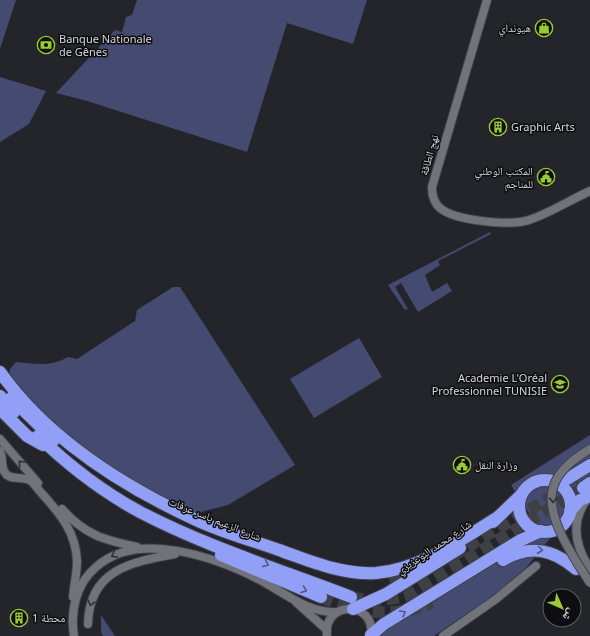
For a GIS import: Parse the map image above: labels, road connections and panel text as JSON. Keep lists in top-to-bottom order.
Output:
{
  "streets": {
    "highway": ["شارع الزعيم ياسر عرفات", "شارع محمد البوعزيزي"],
    "street": ["نهج الطاقة"]
  },
  "places": {
    "shop": ["هيونداي"],
    "bank": ["Banque Nationale de Gênes"],
    "building": ["Graphic Arts", "محطة 1"],
    "public building": ["المكتب الوطني للمناجم", "وزارة النقل"],
    "school or university": ["Academie L'Oréal Professionnel TUNISIE"]
  },
  "north": "bottom right"
}
